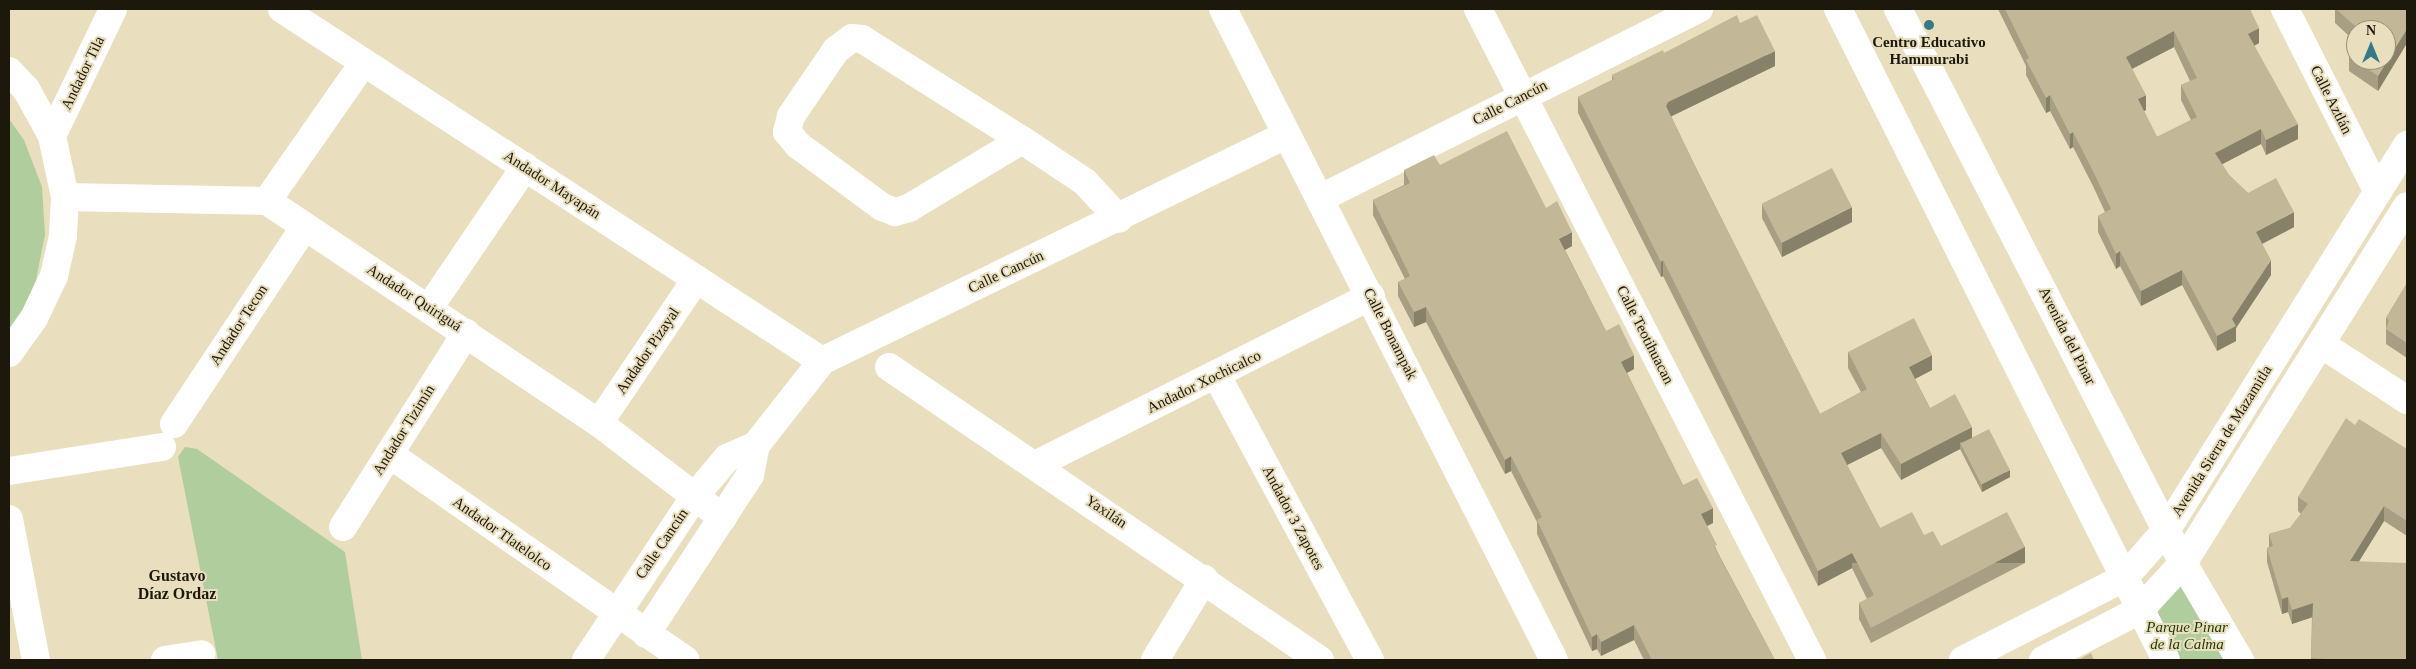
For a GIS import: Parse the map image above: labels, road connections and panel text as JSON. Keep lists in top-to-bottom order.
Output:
{
  "streets": {
    "street": [
      "Andador Tila",
      "Calle Aztlán",
      "Calle Cancún",
      "Andador Mayapán",
      "Andador Quiriguá",
      "Andador Tecon",
      "Calle Bonampak",
      "Calle Teotihuacan",
      "Avenida del Pinar",
      "Andador Pizayal",
      "Andador Xochicalco",
      "Andador Tizimín",
      "Avenida Sierra de Mazamitla",
      "Yaxilán",
      "Andador 3 Zapotes",
      "Andador Tlatelolco"
    ]
  },
  "crossings": [
    ["Calle Aztlán", "Avenida Sierra de Mazamitla"],
    ["Calle Cancún", "Andador Mayapán"],
    ["Calle Cancún", "Andador Quiriguá"],
    ["Calle Cancún", "Calle Bonampak"],
    ["Calle Cancún", "Calle Teotihuacan"],
    ["Calle Cancún", "Andador Tlatelolco"],
    ["Andador Mayapán", "Andador Pizayal"],
    ["Andador Quiriguá", "Andador Tecon"],
    ["Andador Quiriguá", "Andador Pizayal"],
    ["Andador Quiriguá", "Andador Tizimín"],
    ["Calle Bonampak", "Andador Xochicalco"],
    ["Avenida del Pinar", "Avenida Sierra de Mazamitla"],
    ["Andador Xochicalco", "Yaxilán"],
    ["Andador Xochicalco", "Andador 3 Zapotes"],
    ["Andador Tizimín", "Andador Tlatelolco"]
  ],
  "districts": ["Gustavo Díaz Ordaz"],
  "parks": ["Parque Pinar de la Calma"],
  "places": ["Centro Educativo Hammurabi"],
  "north": "top"
}
